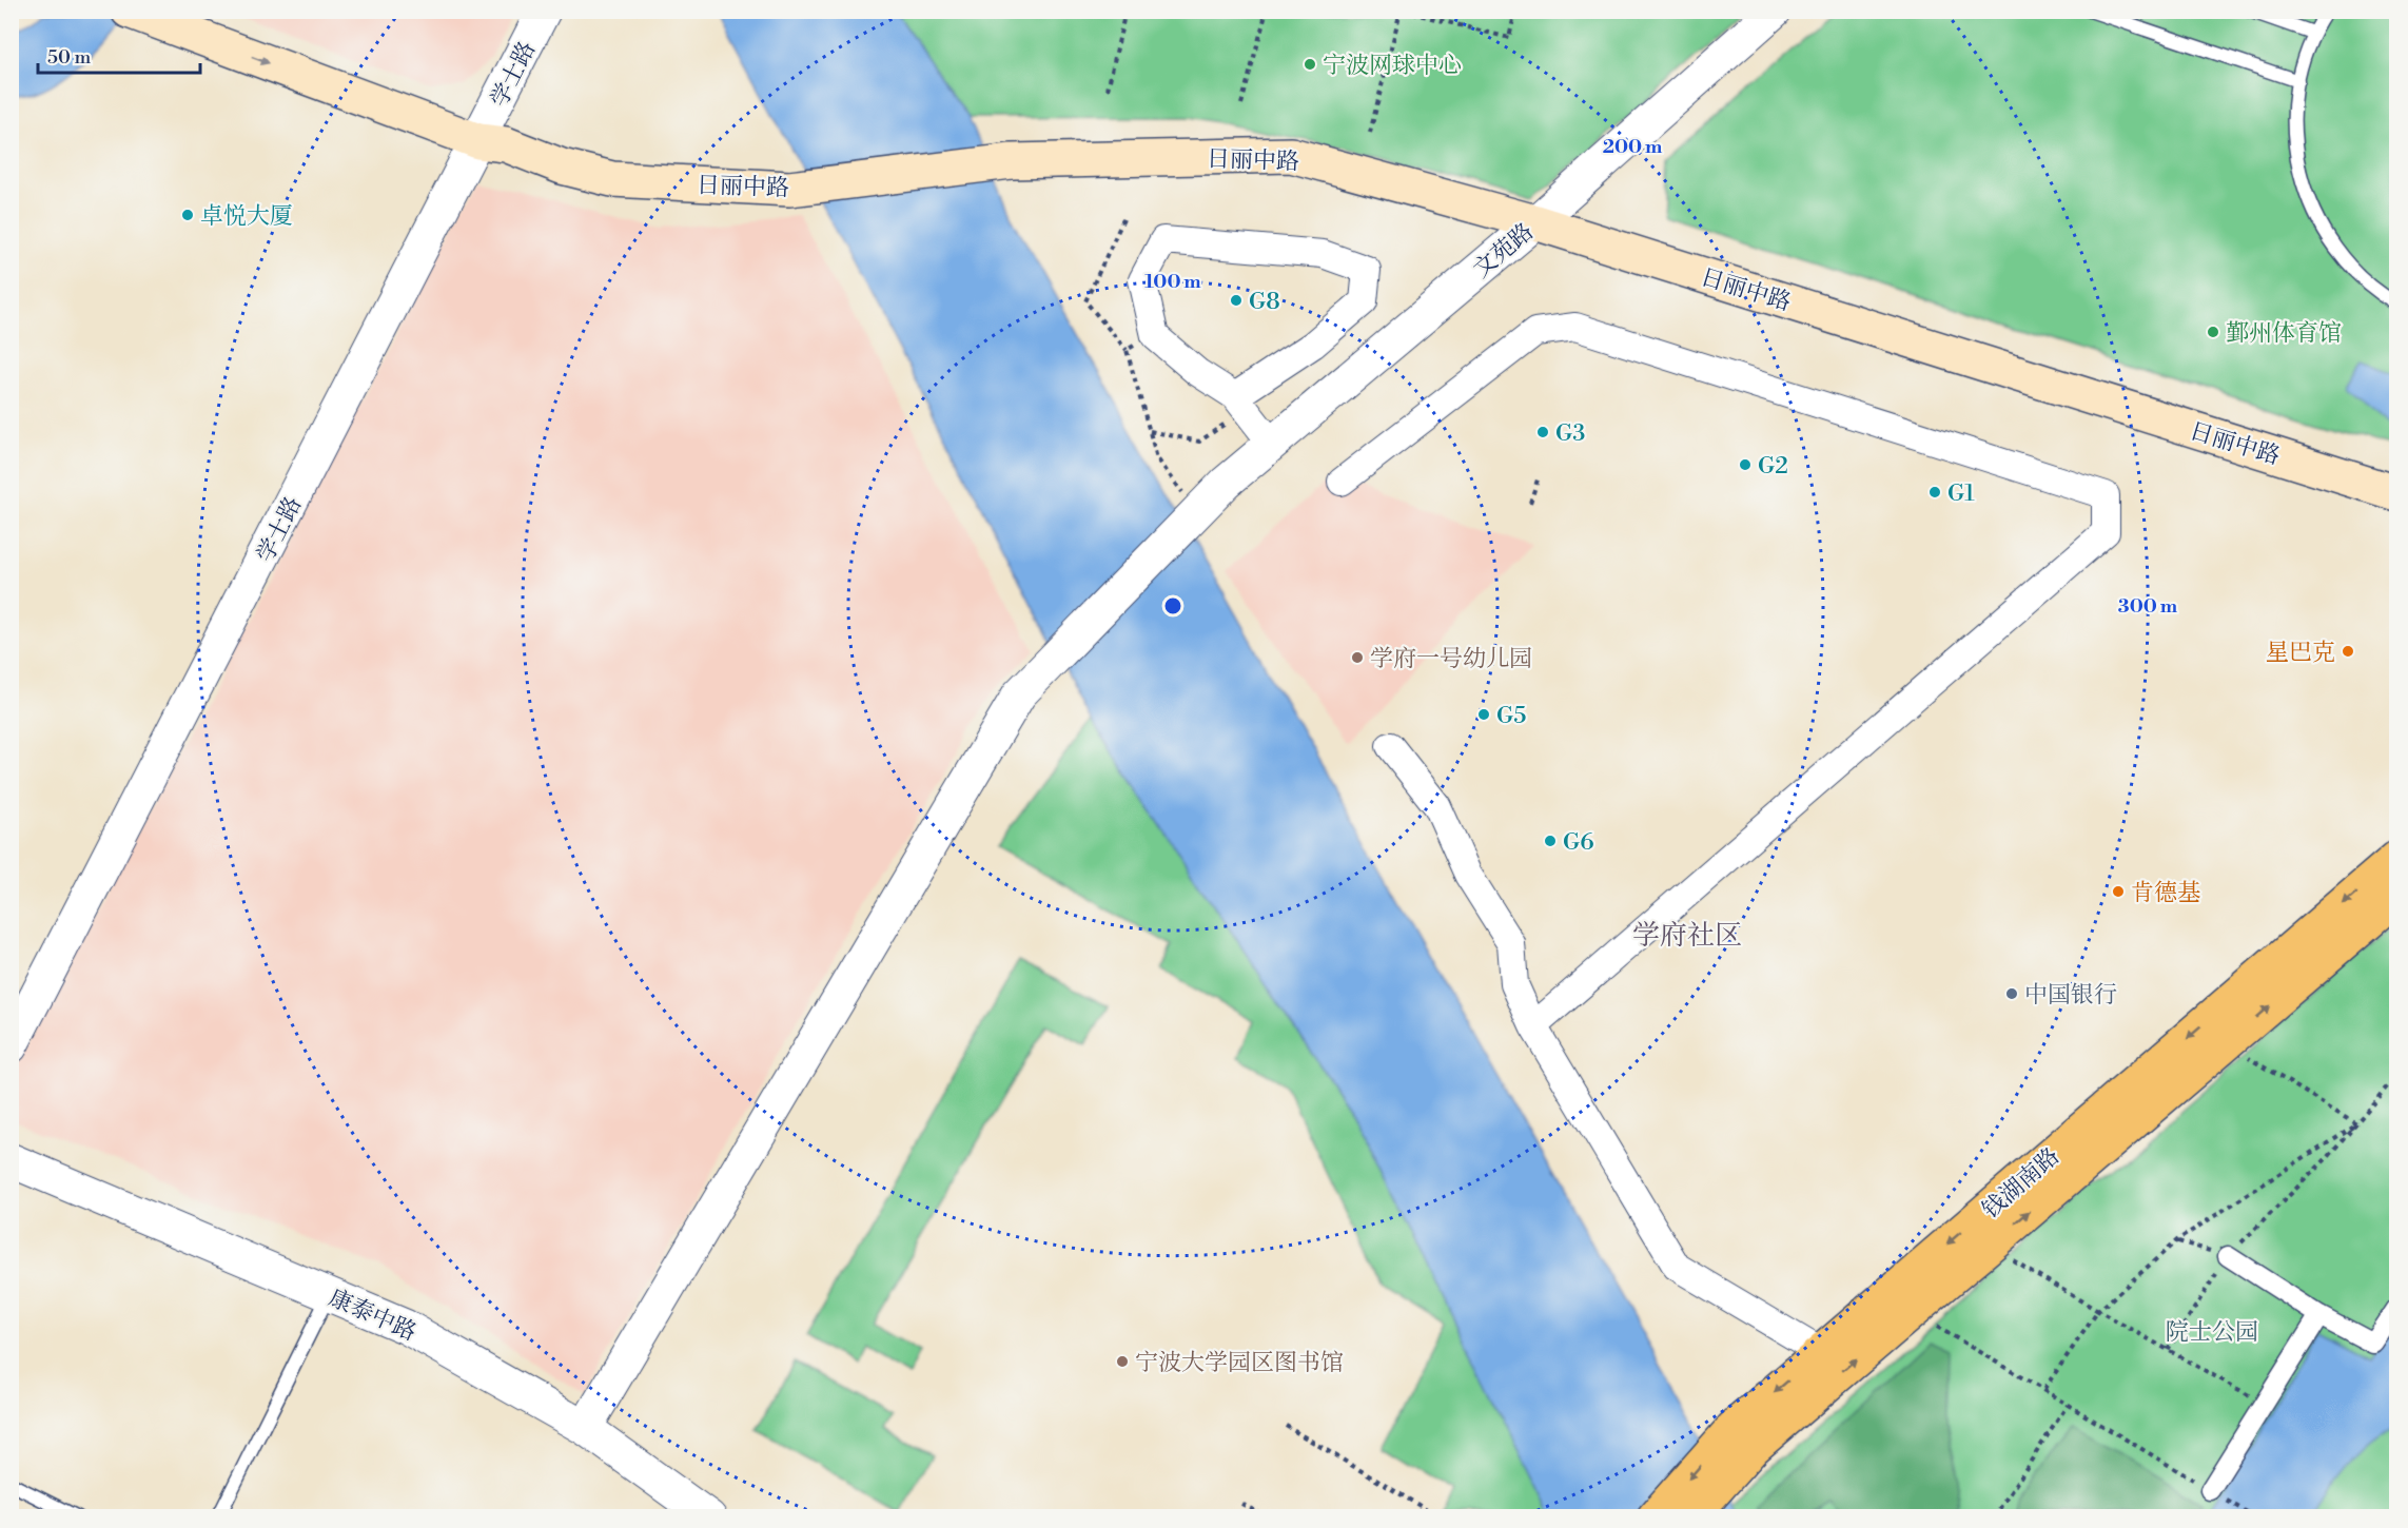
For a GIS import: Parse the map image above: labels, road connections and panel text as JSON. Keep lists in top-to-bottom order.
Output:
{
  "streets": {
    "main road": ["日丽中路", "钱湖南路"],
    "street": ["学士路", "文苑路", "康泰中路"]
  },
  "crossings": [
    ["学士路", "日丽中路"],
    ["日丽中路", "文苑路"],
    ["文苑路", "康泰中路"]
  ],
  "districts": ["学府社区"],
  "parks": ["院士公园"],
  "places": [
    "宁波网球中心",
    "卓悦大厦",
    "G8",
    "鄞州体育馆",
    "G3",
    "G2",
    "G1",
    "星巴克",
    "学府一号幼儿园",
    "G5",
    "G6",
    "肯德基",
    "中国银行",
    "宁波大学园区图书馆"
  ],
  "scale_bar": "50 m",
  "rings": ["200 m", "100 m", "300 m"]
}
